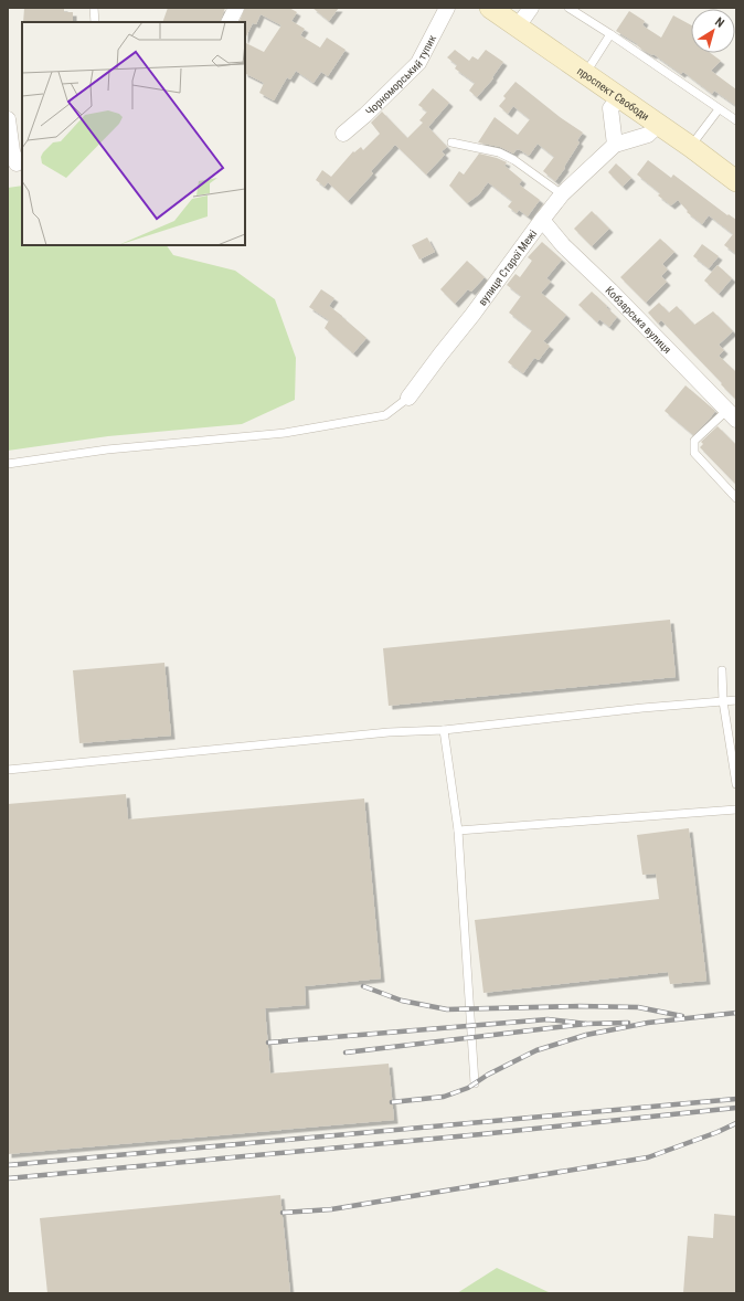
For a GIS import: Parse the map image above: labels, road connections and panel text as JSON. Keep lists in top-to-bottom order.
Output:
{
  "streets": {
    "main road": ["проспект Свободи"],
    "street": ["Чорноморський тупик", "вулиця Старої Межі", "Кобзарська вулиця"]
  },
  "crossings": [
    ["проспект Свободи", "вулиця Старої Межі"],
    ["вулиця Старої Межі", "Кобзарська вулиця"]
  ],
  "north": "top right"
}
